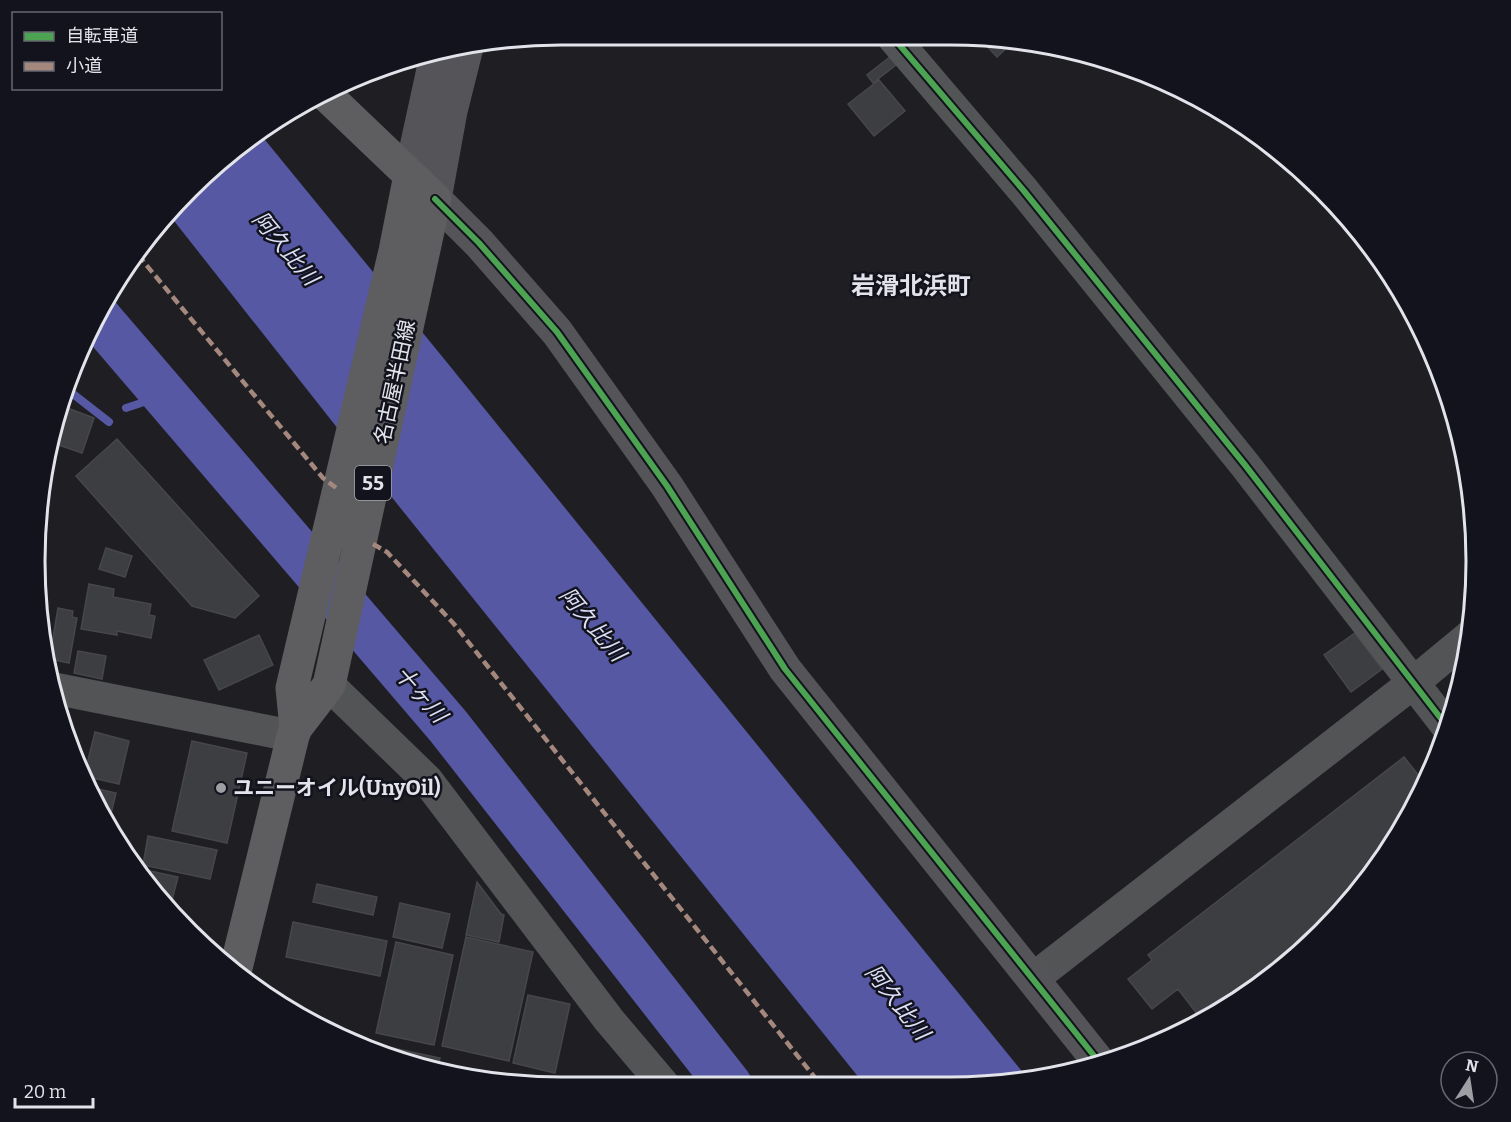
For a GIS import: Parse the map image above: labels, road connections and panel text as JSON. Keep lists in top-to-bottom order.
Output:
{
  "streets": {
    "main road": ["名古屋半田線", "55"]
  },
  "districts": ["岩滑北浜町"],
  "water": ["阿久比川", "十ヶ川"],
  "places": ["ユニーオイル(UnyOil)"],
  "legend": ["自転車道", "小道"],
  "scale_bar": "20 m",
  "north": "top"
}
